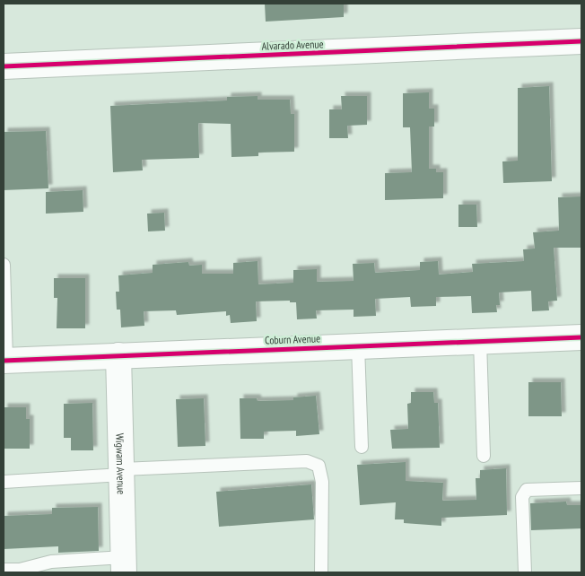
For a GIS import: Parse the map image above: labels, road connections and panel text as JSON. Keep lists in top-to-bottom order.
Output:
{
  "streets": {
    "street": ["Alvarado Avenue", "Coburn Avenue", "Wigwam Avenue"]
  },
  "crossings": [
    ["Coburn Avenue", "Wigwam Avenue"]
  ]
}
